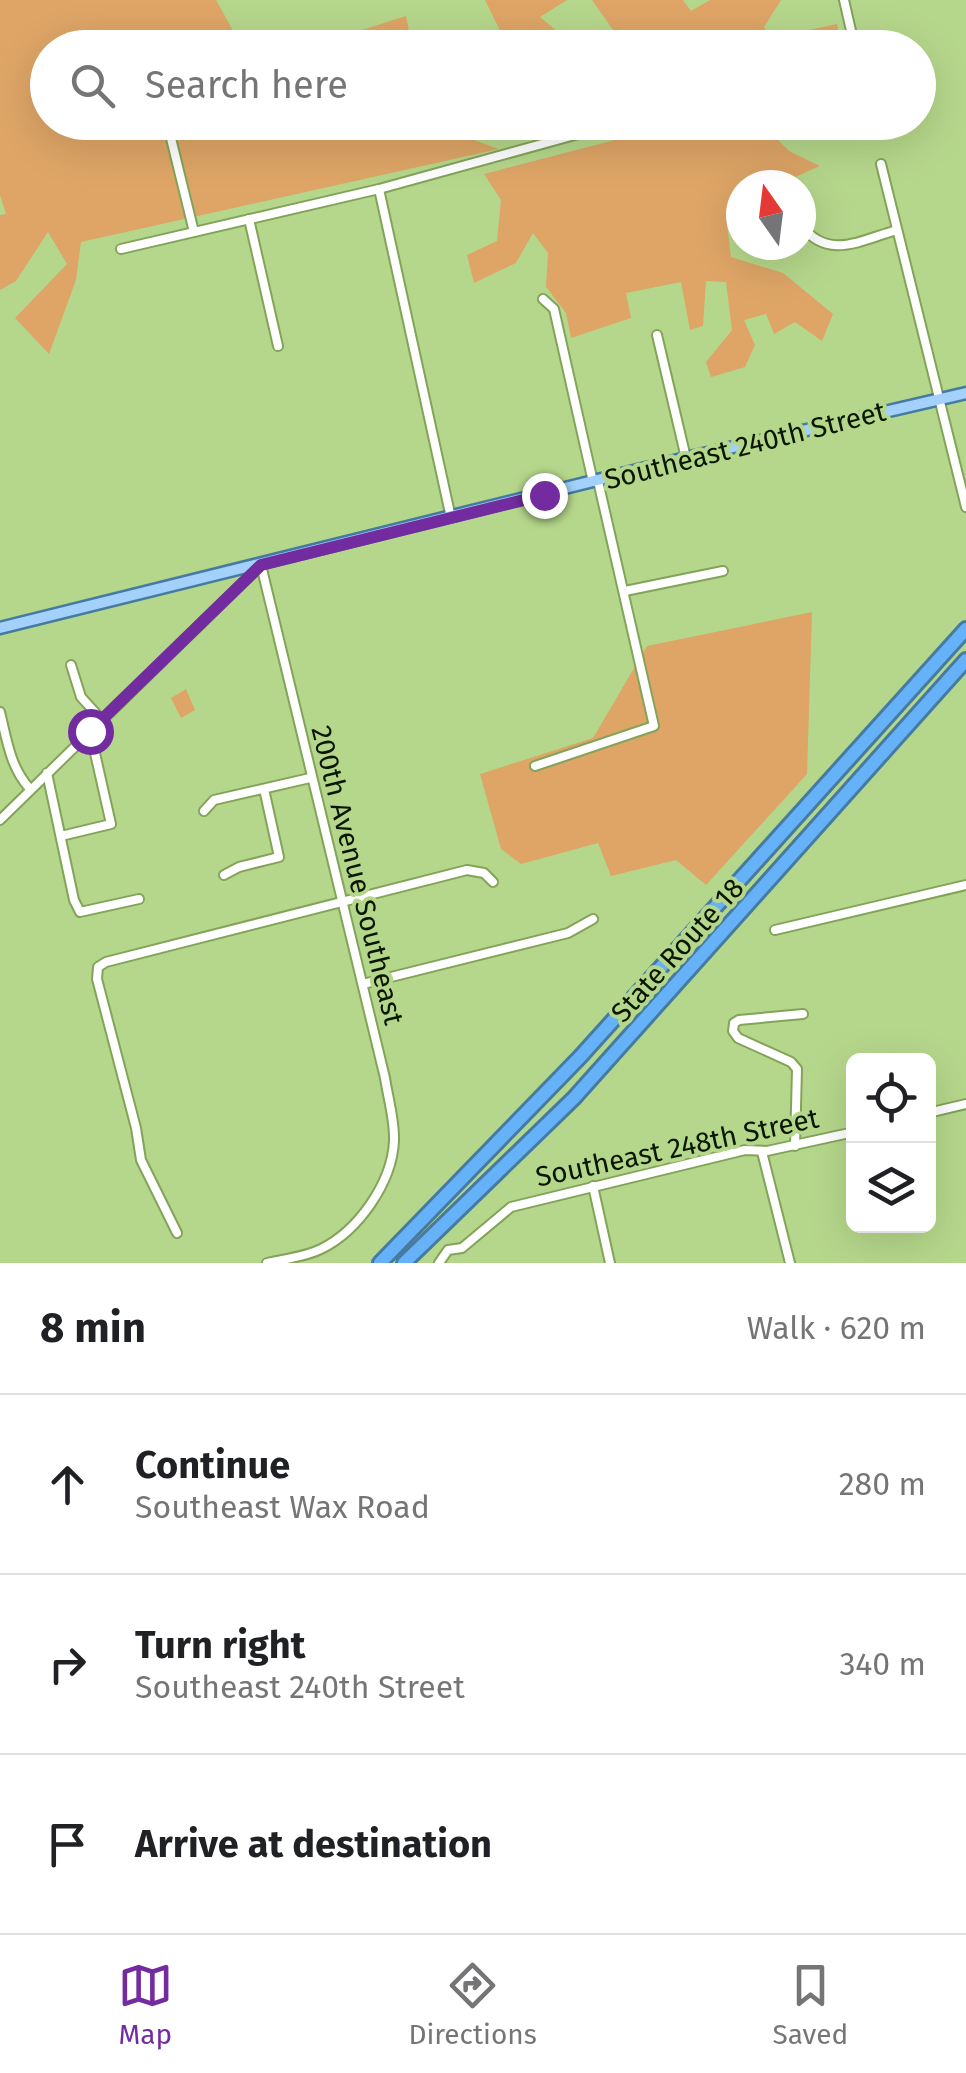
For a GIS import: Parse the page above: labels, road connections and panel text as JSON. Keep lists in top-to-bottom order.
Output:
{
  "streets": {
    "highway": ["State Route 18"],
    "main road": ["Southeast 240th Street"],
    "street": ["200th Avenue Southeast", "Southeast 248th Street"]
  },
  "crossings": [
    ["Southeast 240th Street", "200th Avenue Southeast"]
  ],
  "north": "top",
  "page": {
    "search": "Search here",
    "heading": ["8 min", "Walk · 620 m"],
    "list": [
      ["Continue", "Southeast Wax Road", "280 m"],
      ["Turn right", "Southeast 240th Street", "340 m"],
      "Arrive at destination"
    ],
    "nav": ["Map", "Directions", "Saved"]
  }
}
